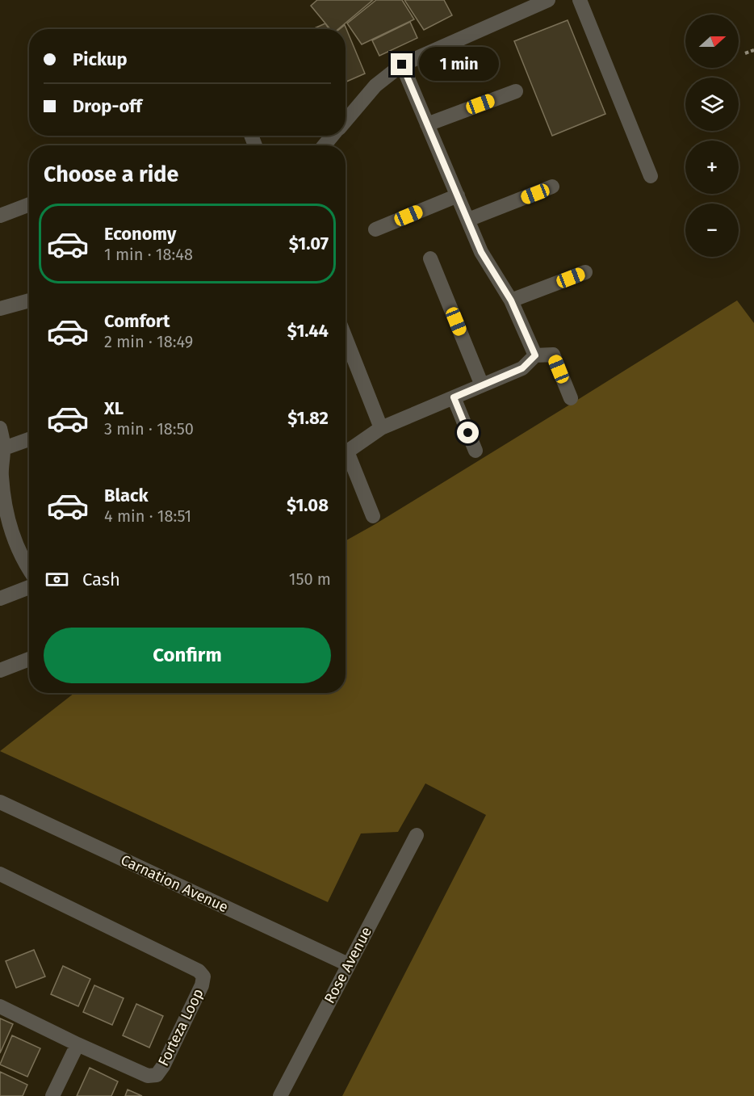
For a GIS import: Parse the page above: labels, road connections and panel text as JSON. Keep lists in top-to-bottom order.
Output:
{
  "streets": {
    "street": ["Carnation Avenue", "Rose Avenue", "Forteza Loop"]
  },
  "crossings": [
    ["Carnation Avenue", "Rose Avenue"]
  ],
  "north": "right",
  "page": {
    "map_buttons": ["+", "−"],
    "banner": ["Pickup", "Drop-off"],
    "bubble": "1 min",
    "heading": "Choose a ride",
    "list": [
      {
        "name": "Economy",
        "note": "1 min · 18:48",
        "value": "$1.07"
      },
      {
        "name": "Comfort",
        "note": "2 min · 18:49",
        "value": "$1.44"
      },
      {
        "name": "XL",
        "note": "3 min · 18:50",
        "value": "$1.82"
      },
      {
        "name": "Black",
        "note": "4 min · 18:51",
        "value": "$1.08"
      }
    ],
    "pay": ["Cash", "150 m"],
    "buttons": "Confirm"
  }
}
